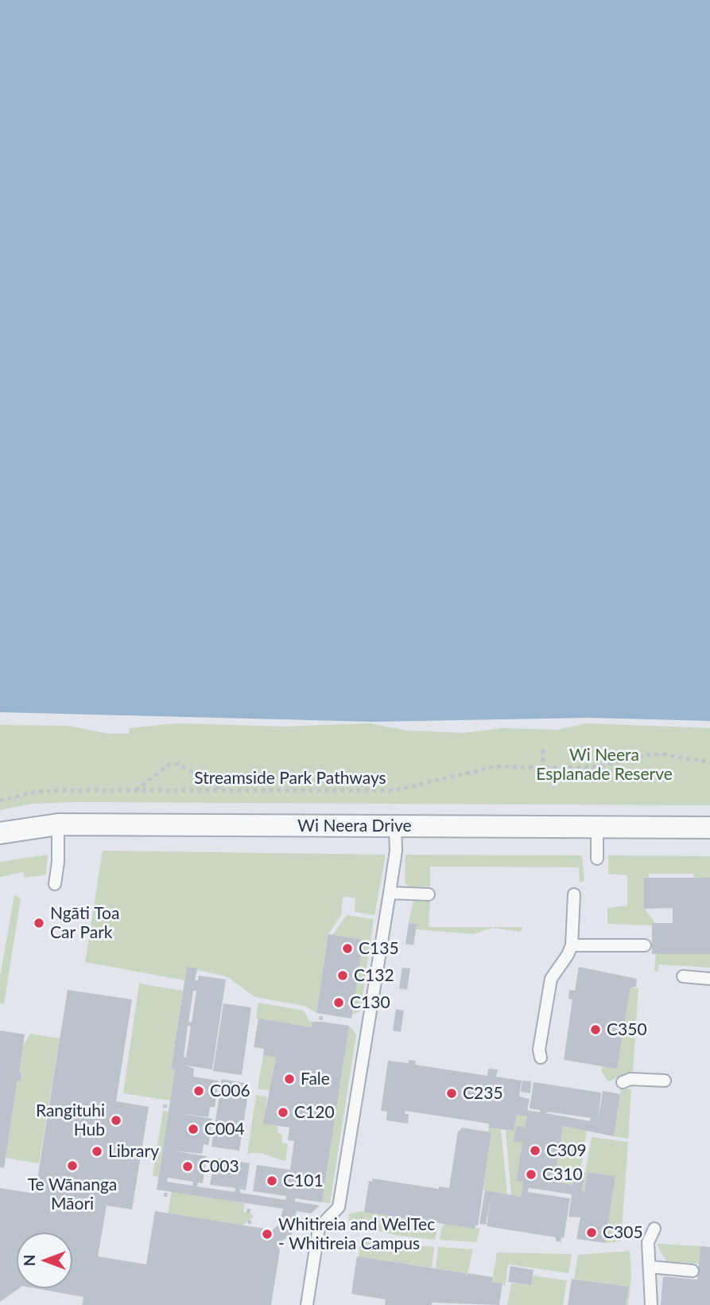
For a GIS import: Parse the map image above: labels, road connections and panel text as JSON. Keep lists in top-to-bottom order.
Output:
{
  "streets": {
    "street": ["Wi Neera Drive"],
    "path": ["Streamside Park Pathways"]
  },
  "parks": ["Wi Neera Esplanade Reserve"],
  "places": [
    "Ngāti Toa Car Park",
    "C135",
    "C132",
    "C130",
    "C350",
    "Fale",
    "C006",
    "C235",
    "C120",
    "Rangituhi Hub",
    "C004",
    "C309",
    "Library",
    "Te Wānanga Māori",
    "C003",
    "C310",
    "C101",
    "C305",
    "Whitireia and WelTec - Whitireia Campus"
  ],
  "north": "left"
}
